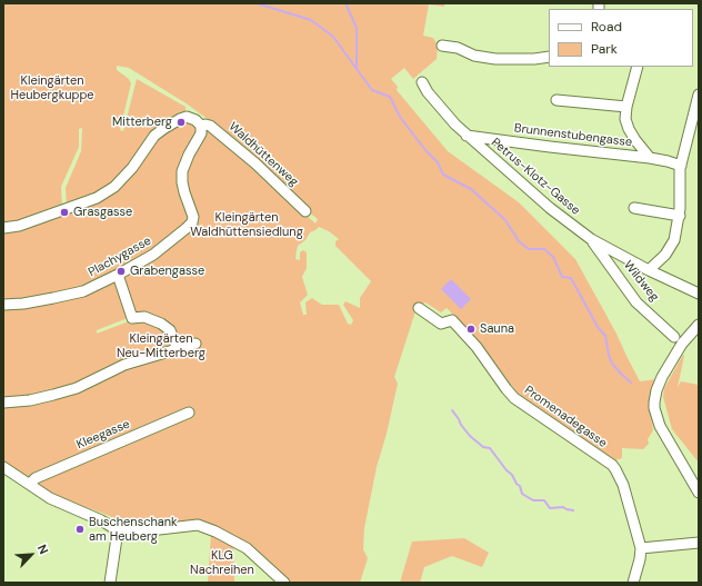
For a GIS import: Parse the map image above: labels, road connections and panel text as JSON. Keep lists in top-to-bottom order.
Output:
{
  "streets": {
    "street": [
      "Brunnenstubengasse",
      "Waldhüttenweg",
      "Petrus-Klotz-Gasse",
      "Plachygasse",
      "Wildweg",
      "Promenadegasse",
      "Kleegasse"
    ]
  },
  "crossings": [
    ["Brunnenstubengasse", "Petrus-Klotz-Gasse"],
    ["Waldhüttenweg", "Plachygasse"],
    ["Petrus-Klotz-Gasse", "Wildweg"]
  ],
  "parks": [
    "Kleingärten Heubergkuppe",
    "Kleingärten Waldhüttensiedlung",
    "Kleingärten Neu-Mitterberg",
    "KLG Nachreihen"
  ],
  "places": [
    "Mitterberg",
    "Grasgasse",
    "Grabengasse",
    "Sauna",
    "Buschenschank am Heuberg"
  ],
  "legend": ["Road", "Park"],
  "north": "top right"
}
